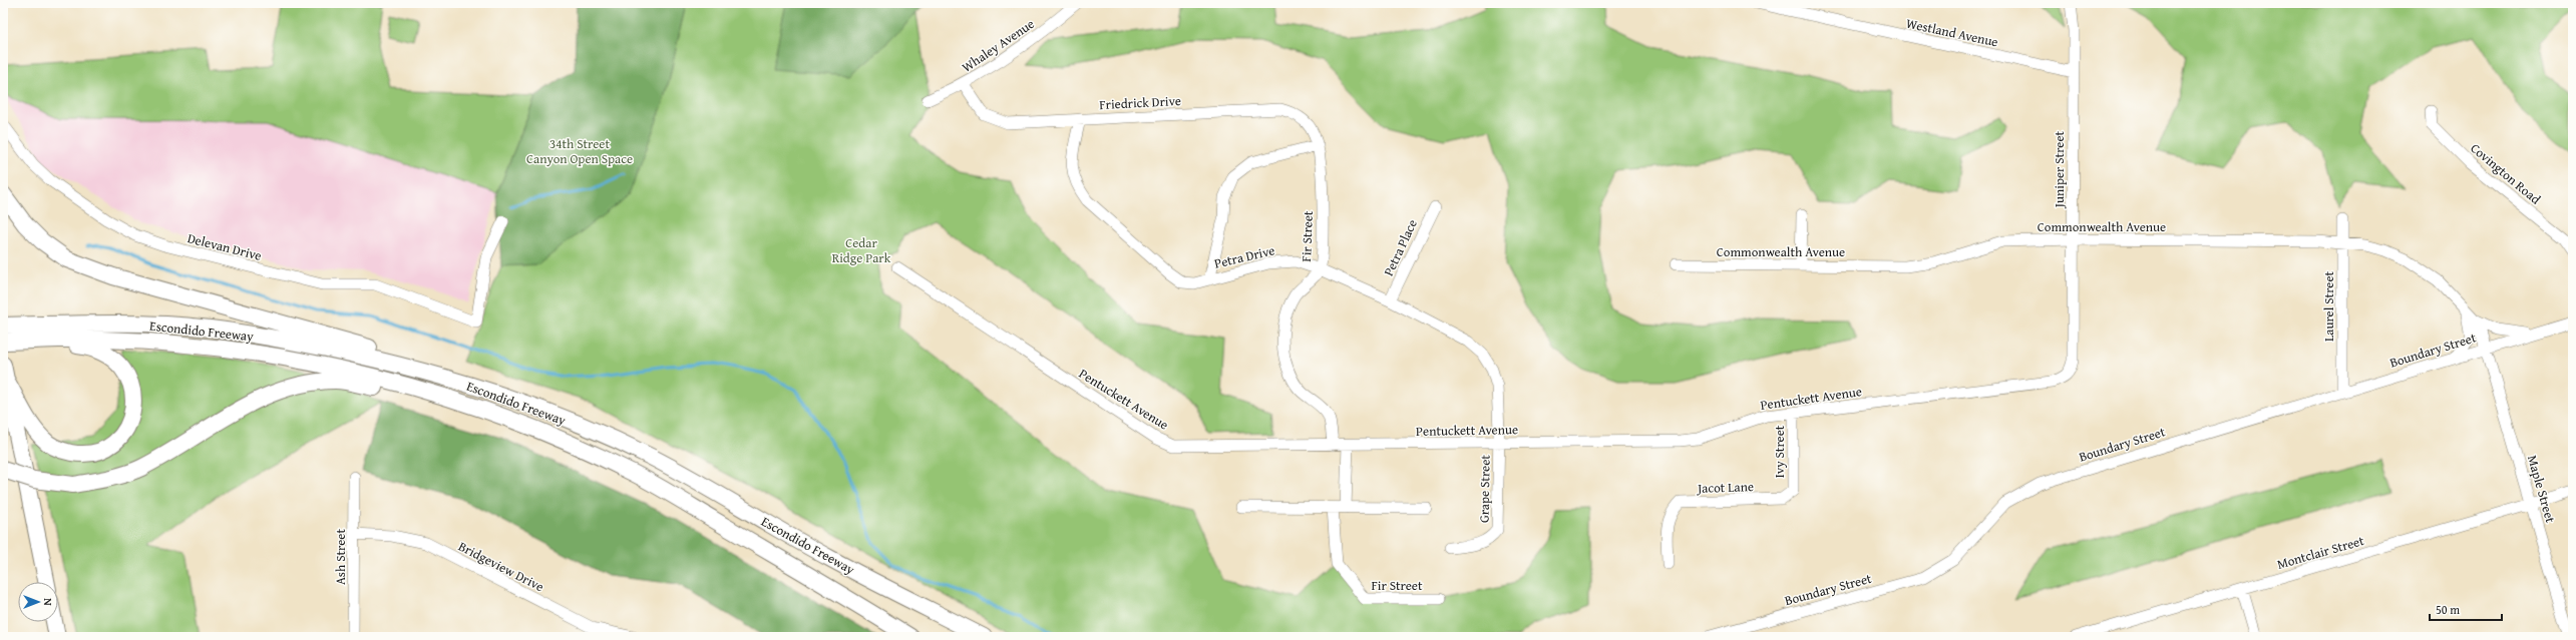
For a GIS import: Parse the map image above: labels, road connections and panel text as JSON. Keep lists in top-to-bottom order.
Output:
{
  "streets": {
    "highway": ["Escondido Freeway"],
    "street": [
      "Westland Avenue",
      "Whaley Avenue",
      "Friedrick Drive",
      "Juniper Street",
      "Covington Road",
      "Commonwealth Avenue",
      "Fir Street",
      "Delevan Drive",
      "Petra Place",
      "Petra Drive",
      "Laurel Street",
      "Boundary Street",
      "Pentuckett Avenue",
      "Ivy Street",
      "Jacot Lane",
      "Grape Street",
      "Maple Street",
      "Montclair Street",
      "Ash Street",
      "Bridgeview Drive"
    ]
  },
  "crossings": [
    ["Westland Avenue", "Juniper Street"],
    ["Whaley Avenue", "Friedrick Drive"],
    ["Friedrick Drive", "Fir Street"],
    ["Friedrick Drive", "Petra Drive"],
    ["Juniper Street", "Commonwealth Avenue"],
    ["Juniper Street", "Pentuckett Avenue"],
    ["Commonwealth Avenue", "Laurel Street"],
    ["Commonwealth Avenue", "Boundary Street"],
    ["Commonwealth Avenue", "Maple Street"],
    ["Fir Street", "Petra Drive"],
    ["Fir Street", "Pentuckett Avenue"],
    ["Petra Place", "Petra Drive"],
    ["Petra Drive", "Pentuckett Avenue"],
    ["Petra Drive", "Grape Street"],
    ["Laurel Street", "Boundary Street"],
    ["Boundary Street", "Maple Street"],
    ["Pentuckett Avenue", "Ivy Street"],
    ["Pentuckett Avenue", "Grape Street"],
    ["Ivy Street", "Jacot Lane"],
    ["Maple Street", "Montclair Street"],
    ["Ash Street", "Bridgeview Drive"]
  ],
  "parks": ["34th Street Canyon Open Space", "Cedar Ridge Park"],
  "scale_bar": "50 m",
  "north": "right"
}
